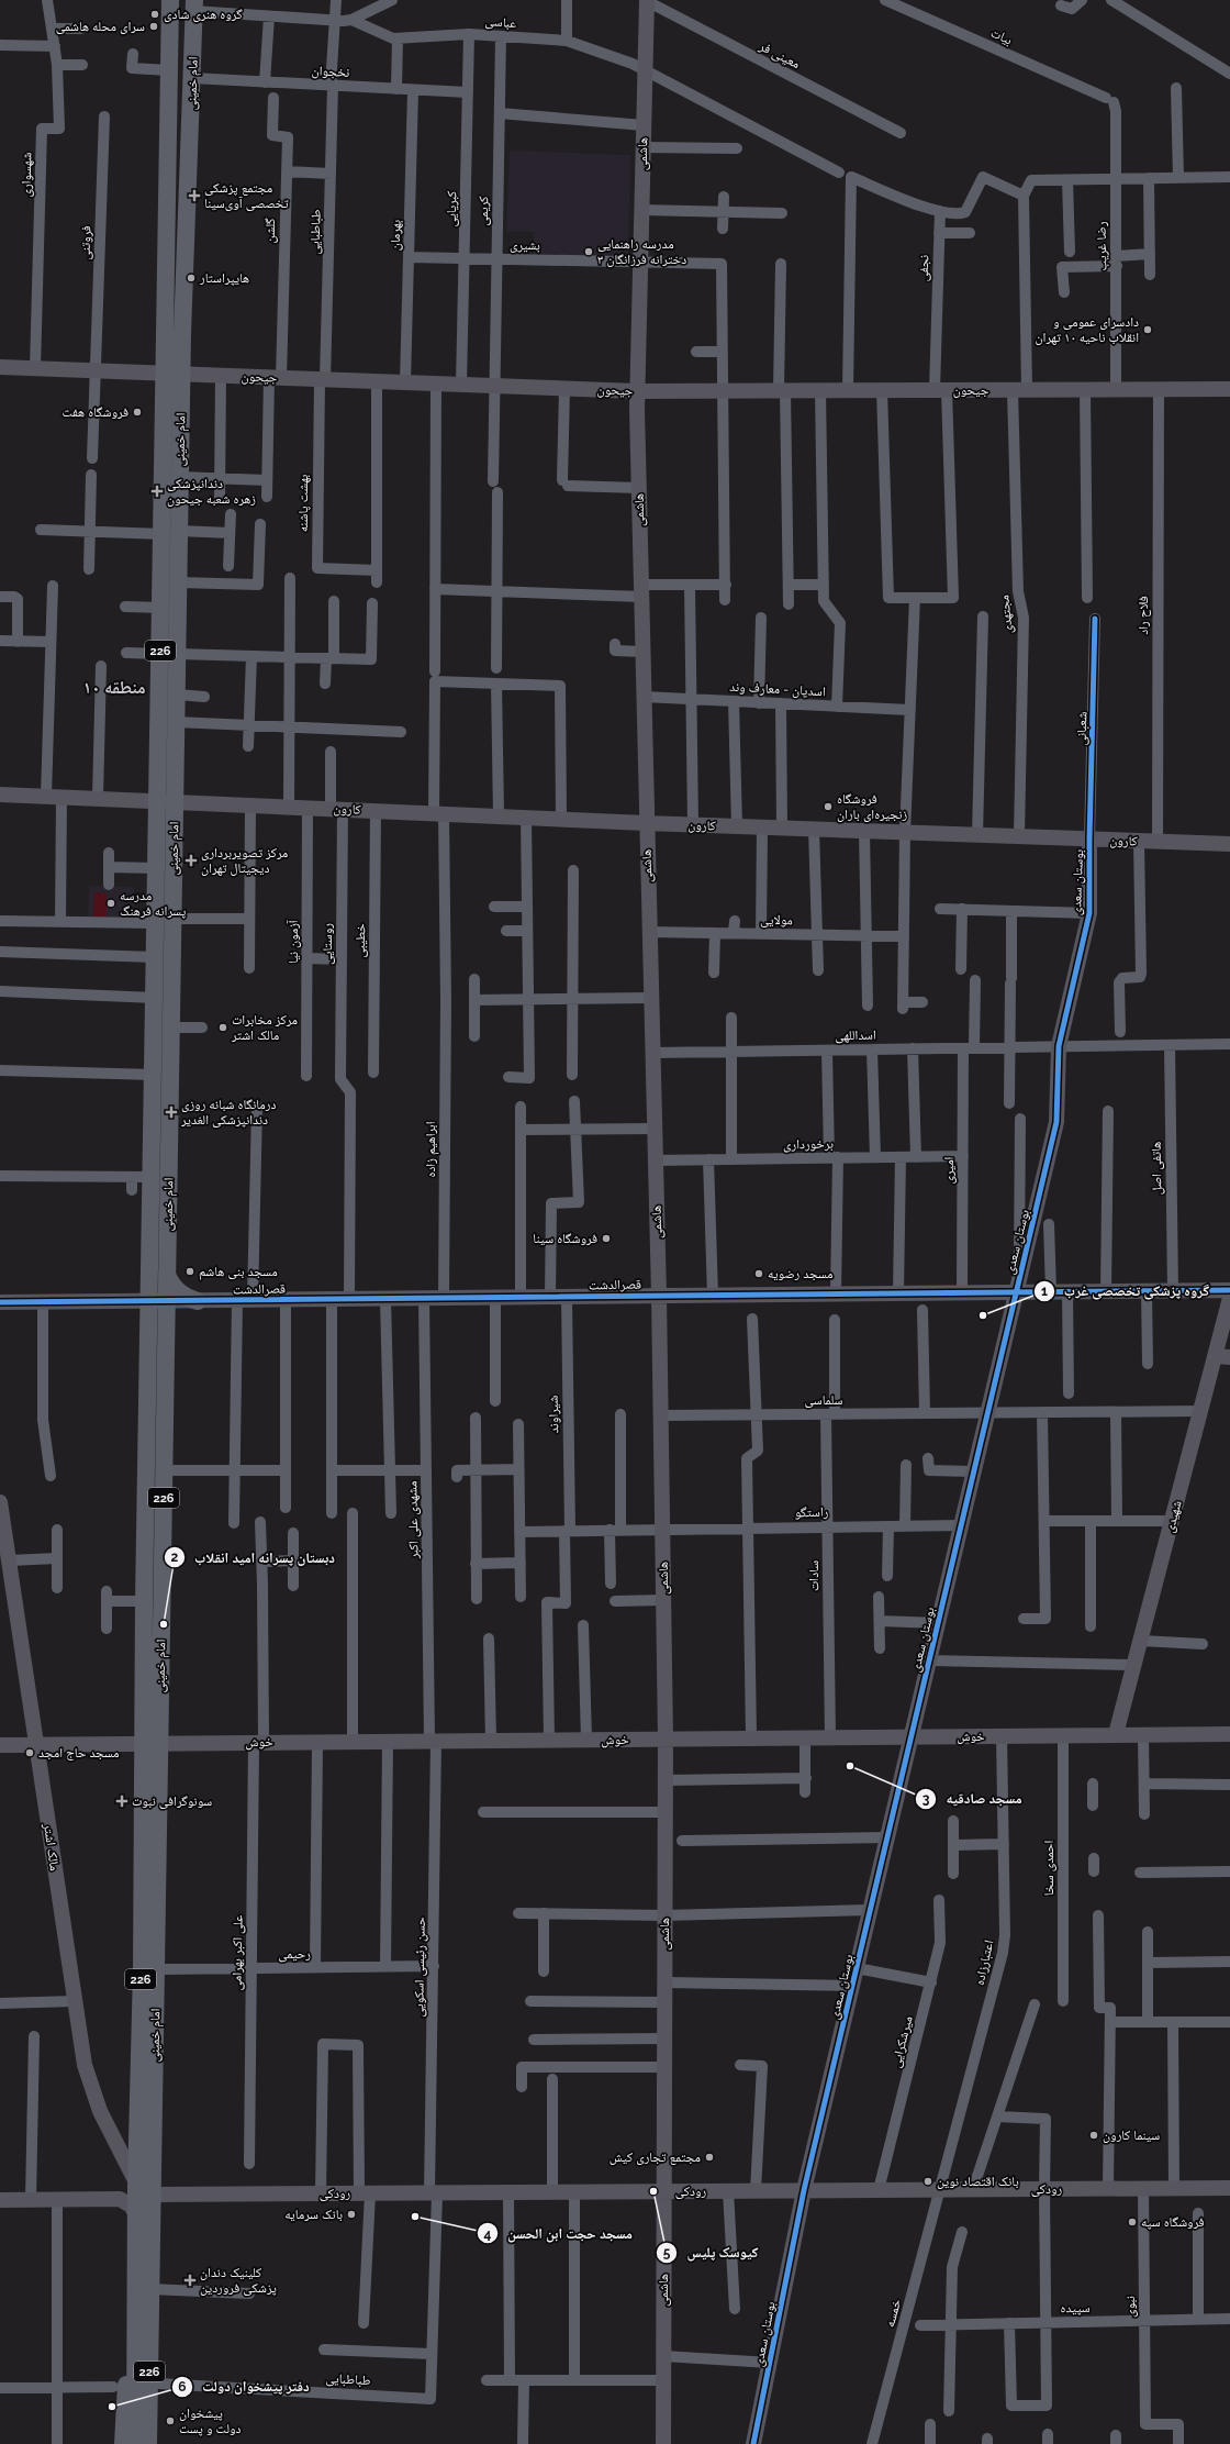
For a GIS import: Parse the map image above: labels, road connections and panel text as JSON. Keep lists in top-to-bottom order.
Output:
{
  "streets": {
    "main road": [
      "امام خمینی",
      "هاشمی",
      "جیحون",
      "226",
      "کارون",
      "بوستان سعدی",
      "قصرالدشت",
      "شهیدی",
      "خوش",
      "مالک اشتر",
      "رودکی"
    ],
    "street": [
      "عباسی",
      "بیات",
      "معینی فر",
      "نخجوان",
      "شهسواری",
      "کبریایی",
      "کریمی",
      "گلشن",
      "طباطبایی",
      "بهرمان",
      "فروتنی",
      "بشیری",
      "رضا غریب",
      "نجفی",
      "بهشت پاشنه",
      "مجتهدی",
      "فلاح راد",
      "اسدیان - معارف وند",
      "شعبانی",
      "مولایی",
      "خطیبی",
      "آزمون نیا",
      "روستایی",
      "اسداللهی",
      "برخورداری",
      "ابراهیم زاده",
      "هاتفی اصل",
      "امیری",
      "سلماسی",
      "شیراوند",
      "راستگو",
      "مشهدی علی اکبر",
      "سادات",
      "احمدی سخا",
      "علی اکبر بهرامی",
      "رحیمی",
      "اعتبارزاده",
      "حسن رئیسی اسکویی",
      "میرشکرایی",
      "نبوی",
      "سپیده",
      "خمسه"
    ]
  },
  "crossings": [
    ["عباسی", "هاشمی"],
    ["عباسی", "کبریایی"],
    ["عباسی", "کریمی"],
    ["بیات", "رضا غریب"],
    ["معینی فر", "هاشمی"],
    ["نخجوان", "امام خمینی"],
    ["نخجوان", "کبریایی"],
    ["نخجوان", "طباطبایی"],
    ["نخجوان", "بهرمان"],
    ["امام خمینی", "جیحون"],
    ["امام خمینی", "226"],
    ["امام خمینی", "کارون"],
    ["امام خمینی", "قصرالدشت"],
    ["امام خمینی", "خوش"],
    ["امام خمینی", "مالک اشتر"],
    ["امام خمینی", "رحیمی"],
    ["امام خمینی", "رودکی"],
    ["هاشمی", "بشیری"],
    ["هاشمی", "جیحون"],
    ["هاشمی", "اسدیان - معارف وند"],
    ["هاشمی", "کارون"],
    ["هاشمی", "مولایی"],
    ["هاشمی", "اسداللهی"],
    ["هاشمی", "برخورداری"],
    ["هاشمی", "قصرالدشت"],
    ["هاشمی", "سلماسی"],
    ["هاشمی", "راستگو"],
    ["هاشمی", "خوش"],
    ["هاشمی", "رودکی"],
    ["شهسواری", "جیحون"],
    ["کبریایی", "بشیری"],
    ["کبریایی", "جیحون"],
    ["کریمی", "بشیری"],
    ["کریمی", "جیحون"],
    ["گلشن", "جیحون"],
    ["طباطبایی", "جیحون"],
    ["طباطبایی", "بهشت پاشنه"],
    ["طباطبایی", "حسن رئیسی اسکویی"],
    ["بهرمان", "بشیری"],
    ["بهرمان", "جیحون"],
    ["فروتنی", "جیحون"],
    ["رضا غریب", "جیحون"],
    ["نجفی", "جیحون"],
    ["جیحون", "بهشت پاشنه"],
    ["جیحون", "مجتهدی"],
    ["جیحون", "فلاح راد"],
    ["مجتهدی", "کارون"],
    ["فلاح راد", "کارون"],
    ["شعبانی", "کارون"],
    ["شعبانی", "بوستان سعدی"],
    ["کارون", "بوستان سعدی"],
    ["کارون", "خطیبی"],
    ["کارون", "آزمون نیا"],
    ["کارون", "روستایی"],
    ["کارون", "ابراهیم زاده"],
    ["بوستان سعدی", "اسداللهی"],
    ["بوستان سعدی", "قصرالدشت"],
    ["بوستان سعدی", "سلماسی"],
    ["بوستان سعدی", "راستگو"],
    ["بوستان سعدی", "خوش"],
    ["بوستان سعدی", "رودکی"],
    ["روستایی", "قصرالدشت"],
    ["اسداللهی", "امیری"],
    ["برخورداری", "امیری"],
    ["ابراهیم زاده", "قصرالدشت"],
    ["هاتفی اصل", "قصرالدشت"],
    ["امیری", "قصرالدشت"],
    ["قصرالدشت", "شیراوند"],
    ["قصرالدشت", "مشهدی علی اکبر"],
    ["سلماسی", "شهیدی"],
    ["سلماسی", "سادات"],
    ["شیراوند", "راستگو"],
    ["شیراوند", "خوش"],
    ["راستگو", "سادات"],
    ["شهیدی", "خوش"],
    ["مشهدی علی اکبر", "خوش"],
    ["مشهدی علی اکبر", "حسن رئیسی اسکویی"],
    ["سادات", "خوش"],
    ["خوش", "مالک اشتر"],
    ["خوش", "احمدی سخا"],
    ["خوش", "علی اکبر بهرامی"],
    ["خوش", "اعتبارزاده"],
    ["خوش", "حسن رئیسی اسکویی"],
    ["علی اکبر بهرامی", "رحیمی"],
    ["رحیمی", "حسن رئیسی اسکویی"],
    ["اعتبارزاده", "رودکی"],
    ["اعتبارزاده", "خمسه"],
    ["حسن رئیسی اسکویی", "رودکی"],
    ["میرشکرایی", "رودکی"],
    ["رودکی", "نبوی"],
    ["رودکی", "خمسه"],
    ["نبوی", "سپیده"]
  ],
  "districts": ["منطقه ۱۰"],
  "places": {
    "other": [
      "گروه هنری شادی",
      "سرای محله هاشمی",
      "مدرسه راهنمایی دخترانه فرزانگان ۳",
      "هایپراستار",
      "دادسرای عمومی و انقلاب ناحیه ۱۰ تهران",
      "فروشگاه هفت",
      "فروشگاه زنجیره‌ای باران",
      "مدرسه پسرانه فرهنگ",
      "مرکز مخابرات مالک اشتر",
      "فروشگاه سینا",
      "مسجد بنی هاشم",
      "مسجد رضویه",
      "گروه پزشکی تخصصی غرب",
      "دبستان پسرانه امید انقلاب",
      "مسجد حاج امجد",
      "مسجد صادقیه",
      "سینما کارون",
      "مجتمع تجاری کیش",
      "بانک اقتصاد نوین",
      "کیوسک پلیس",
      "بانک سرمایه",
      "مسجد حجت ابن الحسن",
      "فروشگاه سپه",
      "دفتر پیشخوان دولت",
      "پیشخوان دولت و پست"
    ],
    "health": [
      "مجتمع پزشکی تخصصی آوی‌سینا",
      "دندانپزشکی زهره شعبه جیحون",
      "مرکز تصویربرداری دیجیتال تهران",
      "درمانگاه شبانه روزی دندانپزشکی الغدیر",
      "سونوگرافی نبوت",
      "کلینیک دندان پزشکی فروردین"
    ]
  }
}
